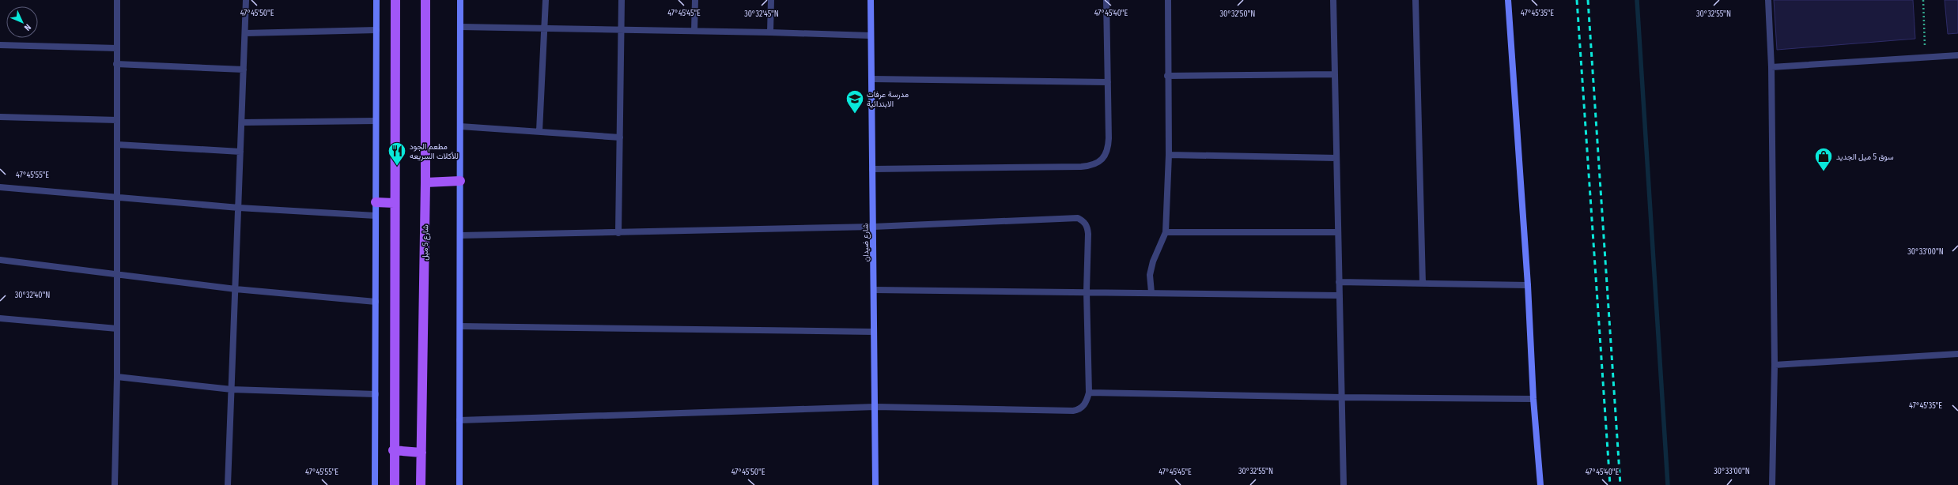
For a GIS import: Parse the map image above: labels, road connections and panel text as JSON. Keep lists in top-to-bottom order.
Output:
{
  "streets": {
    "main road": ["شارع 5 ميل"],
    "street": ["شارع ضيدان"]
  },
  "places": {
    "school or university": ["مدرسة عرفات الابتدائية"],
    "restaurant": ["مطعم الجود للأكلات السريعه"],
    "shop": ["سوق 5 ميل الجديد"]
  },
  "north": "bottom right",
  "coordinates": [
    "47°45'50\"E",
    "47°45'45\"E",
    "47°45'40\"E",
    "47°45'35\"E",
    "30°32'45\"N",
    "30°32'50\"N",
    "30°32'55\"N",
    "47°45'55\"E",
    "30°33'00\"N",
    "30°32'40\"N"
  ]
}
